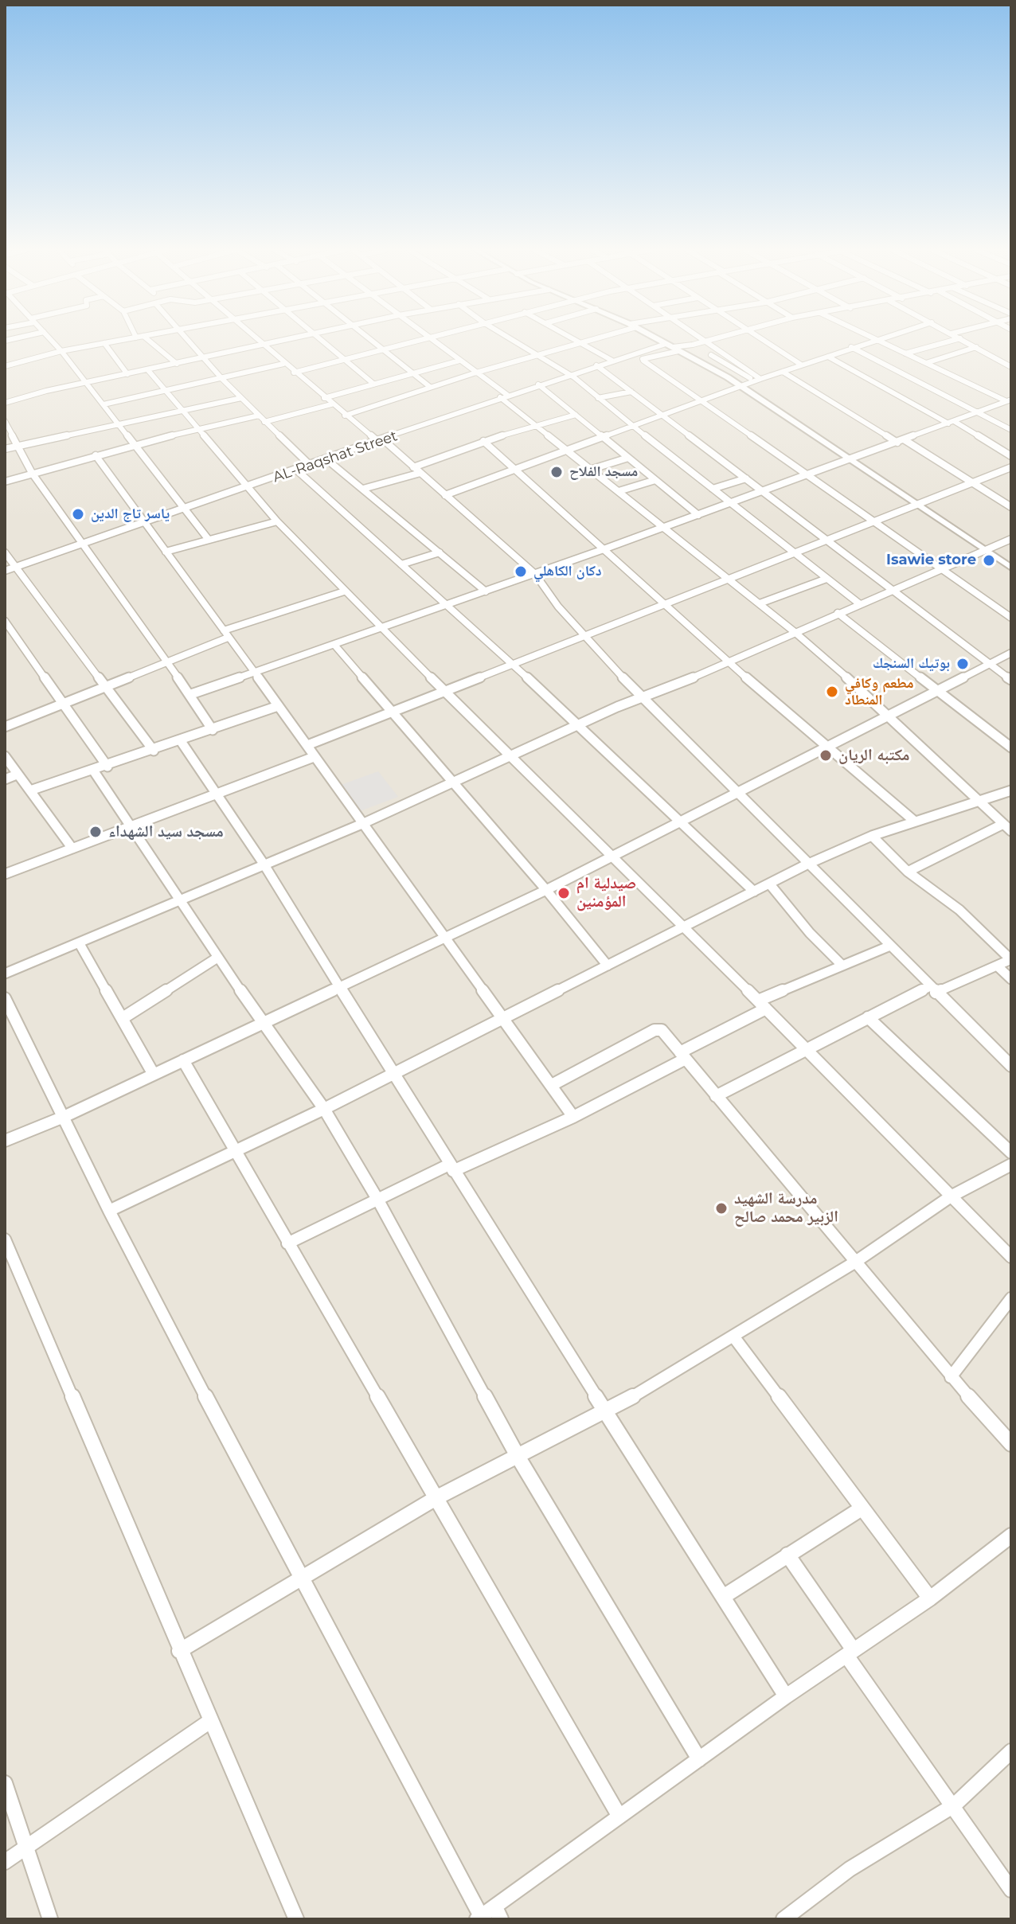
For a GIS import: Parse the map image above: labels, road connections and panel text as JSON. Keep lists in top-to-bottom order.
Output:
{
  "streets": {
    "street": ["AL-Raqshat Street"]
  },
  "places": [
    "مسجد الفلاح",
    "ياسر تاج الدين",
    "Isawie store",
    "دكان الكاهلي",
    "بوتيك السنجك",
    "مطعم وكافي المنطاد",
    "مكتبه الريان",
    "مسجد سيد الشهداء",
    "صيدلية ام المؤمنين",
    "مدرسة الشهيد الزبير محمد صالح"
  ]
}
